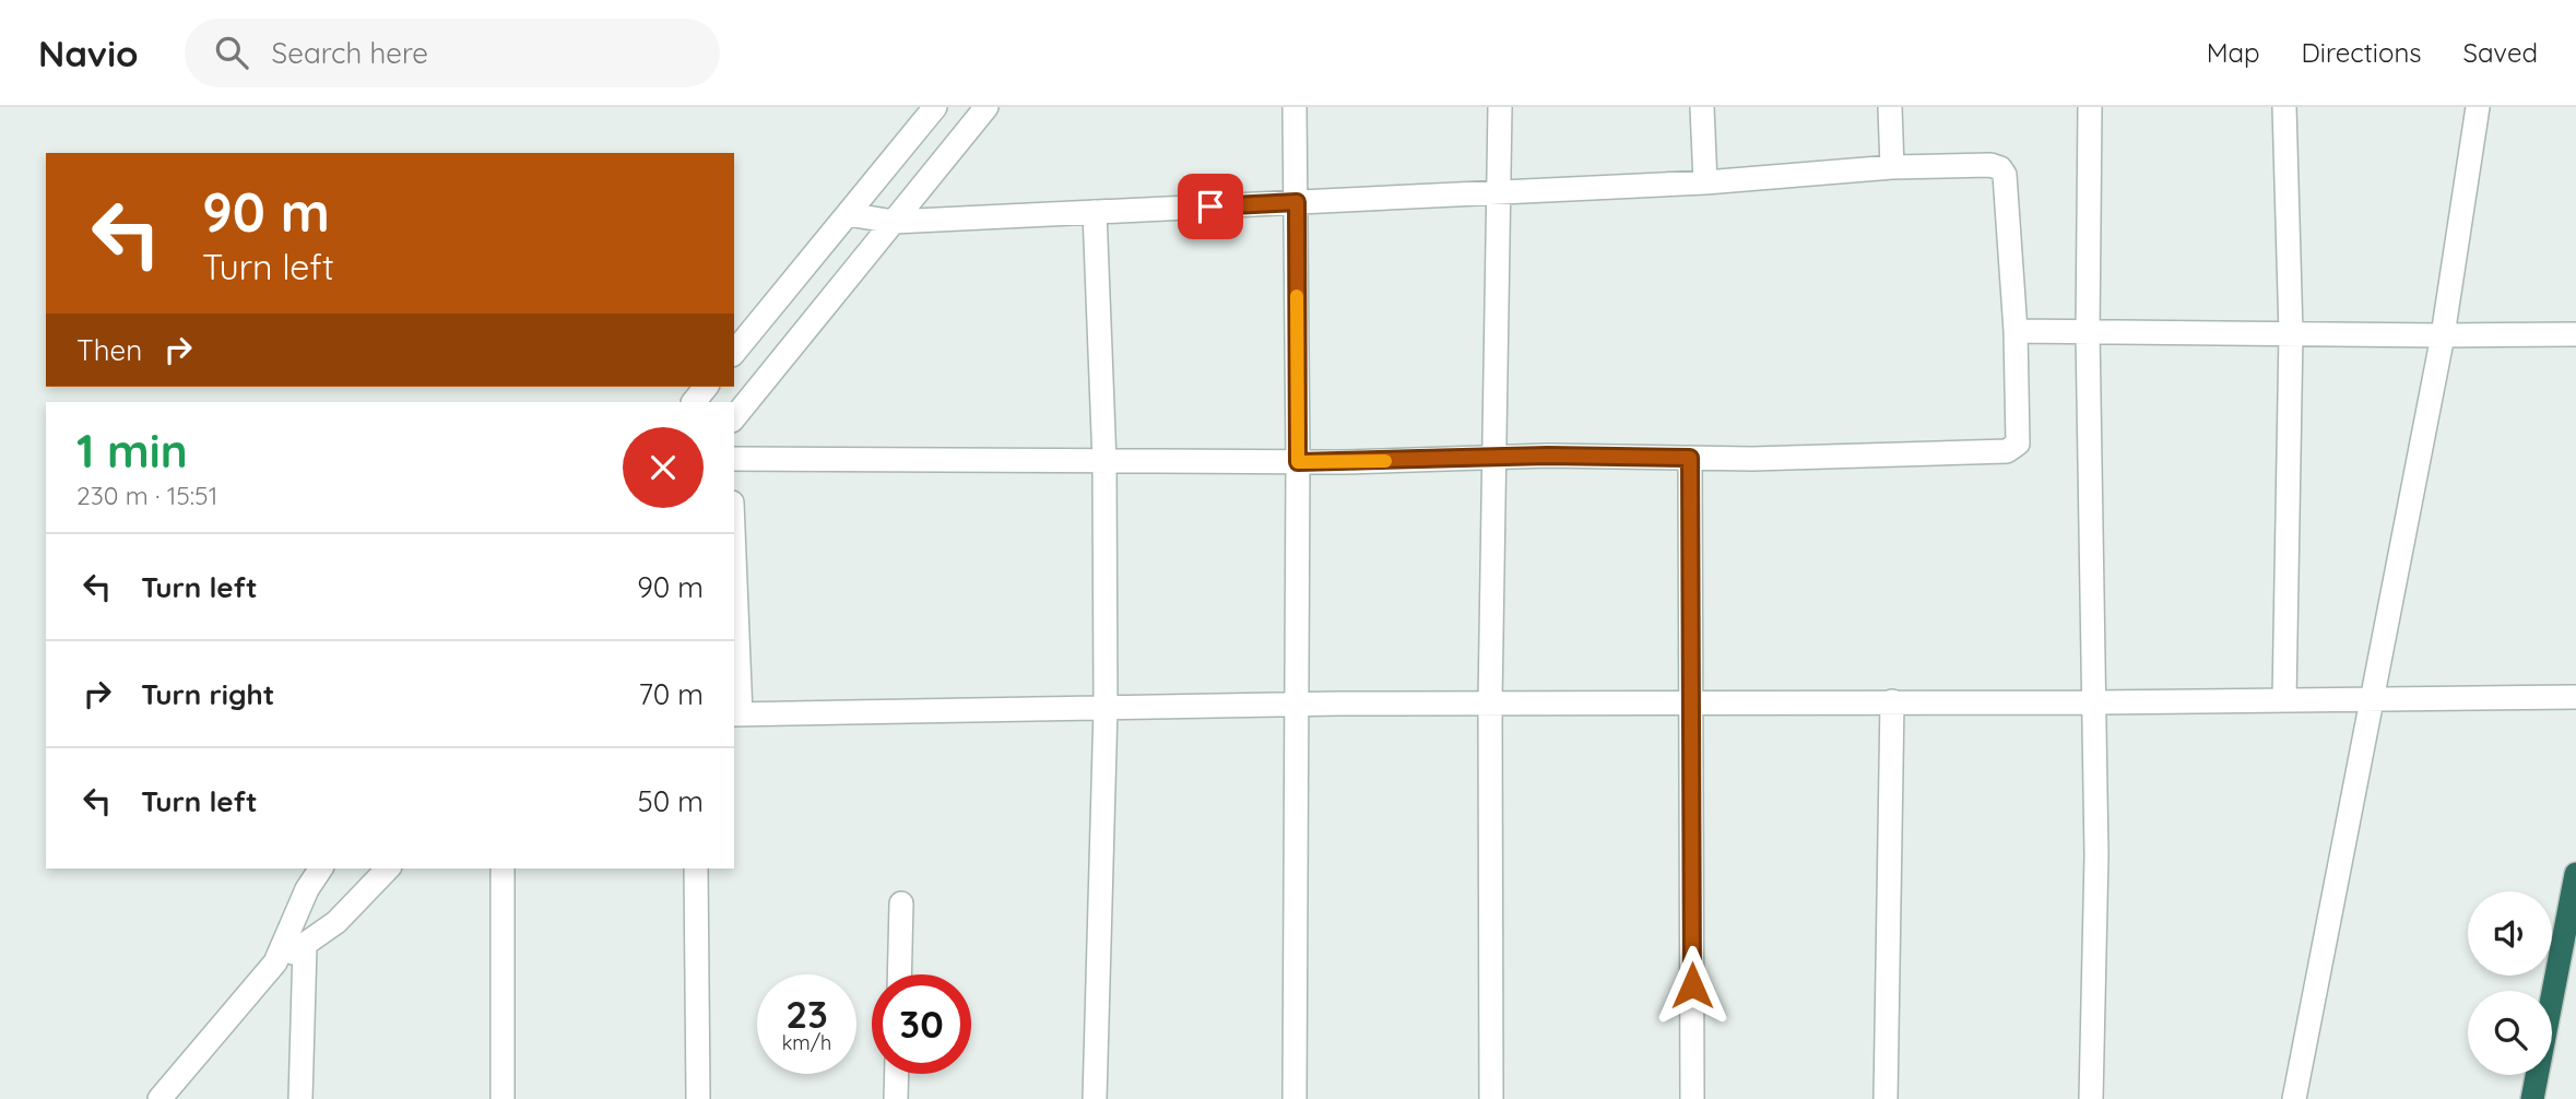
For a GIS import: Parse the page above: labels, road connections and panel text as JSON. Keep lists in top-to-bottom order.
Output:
{
  "page": {
    "header": "Navio",
    "search": "Search here",
    "nav": ["Map", "Directions", "Saved"],
    "turn": ["90 m", "Turn left"],
    "then": "Then",
    "heading": ["1 min", "230 m · 15:51"],
    "list": [
      {
        "name": "Turn left",
        "value": "90 m"
      },
      {
        "name": "Turn right",
        "value": "70 m"
      },
      {
        "name": "Turn left",
        "value": "50 m"
      }
    ],
    "speed": "23 km/h",
    "limit": "30"
  }
}
